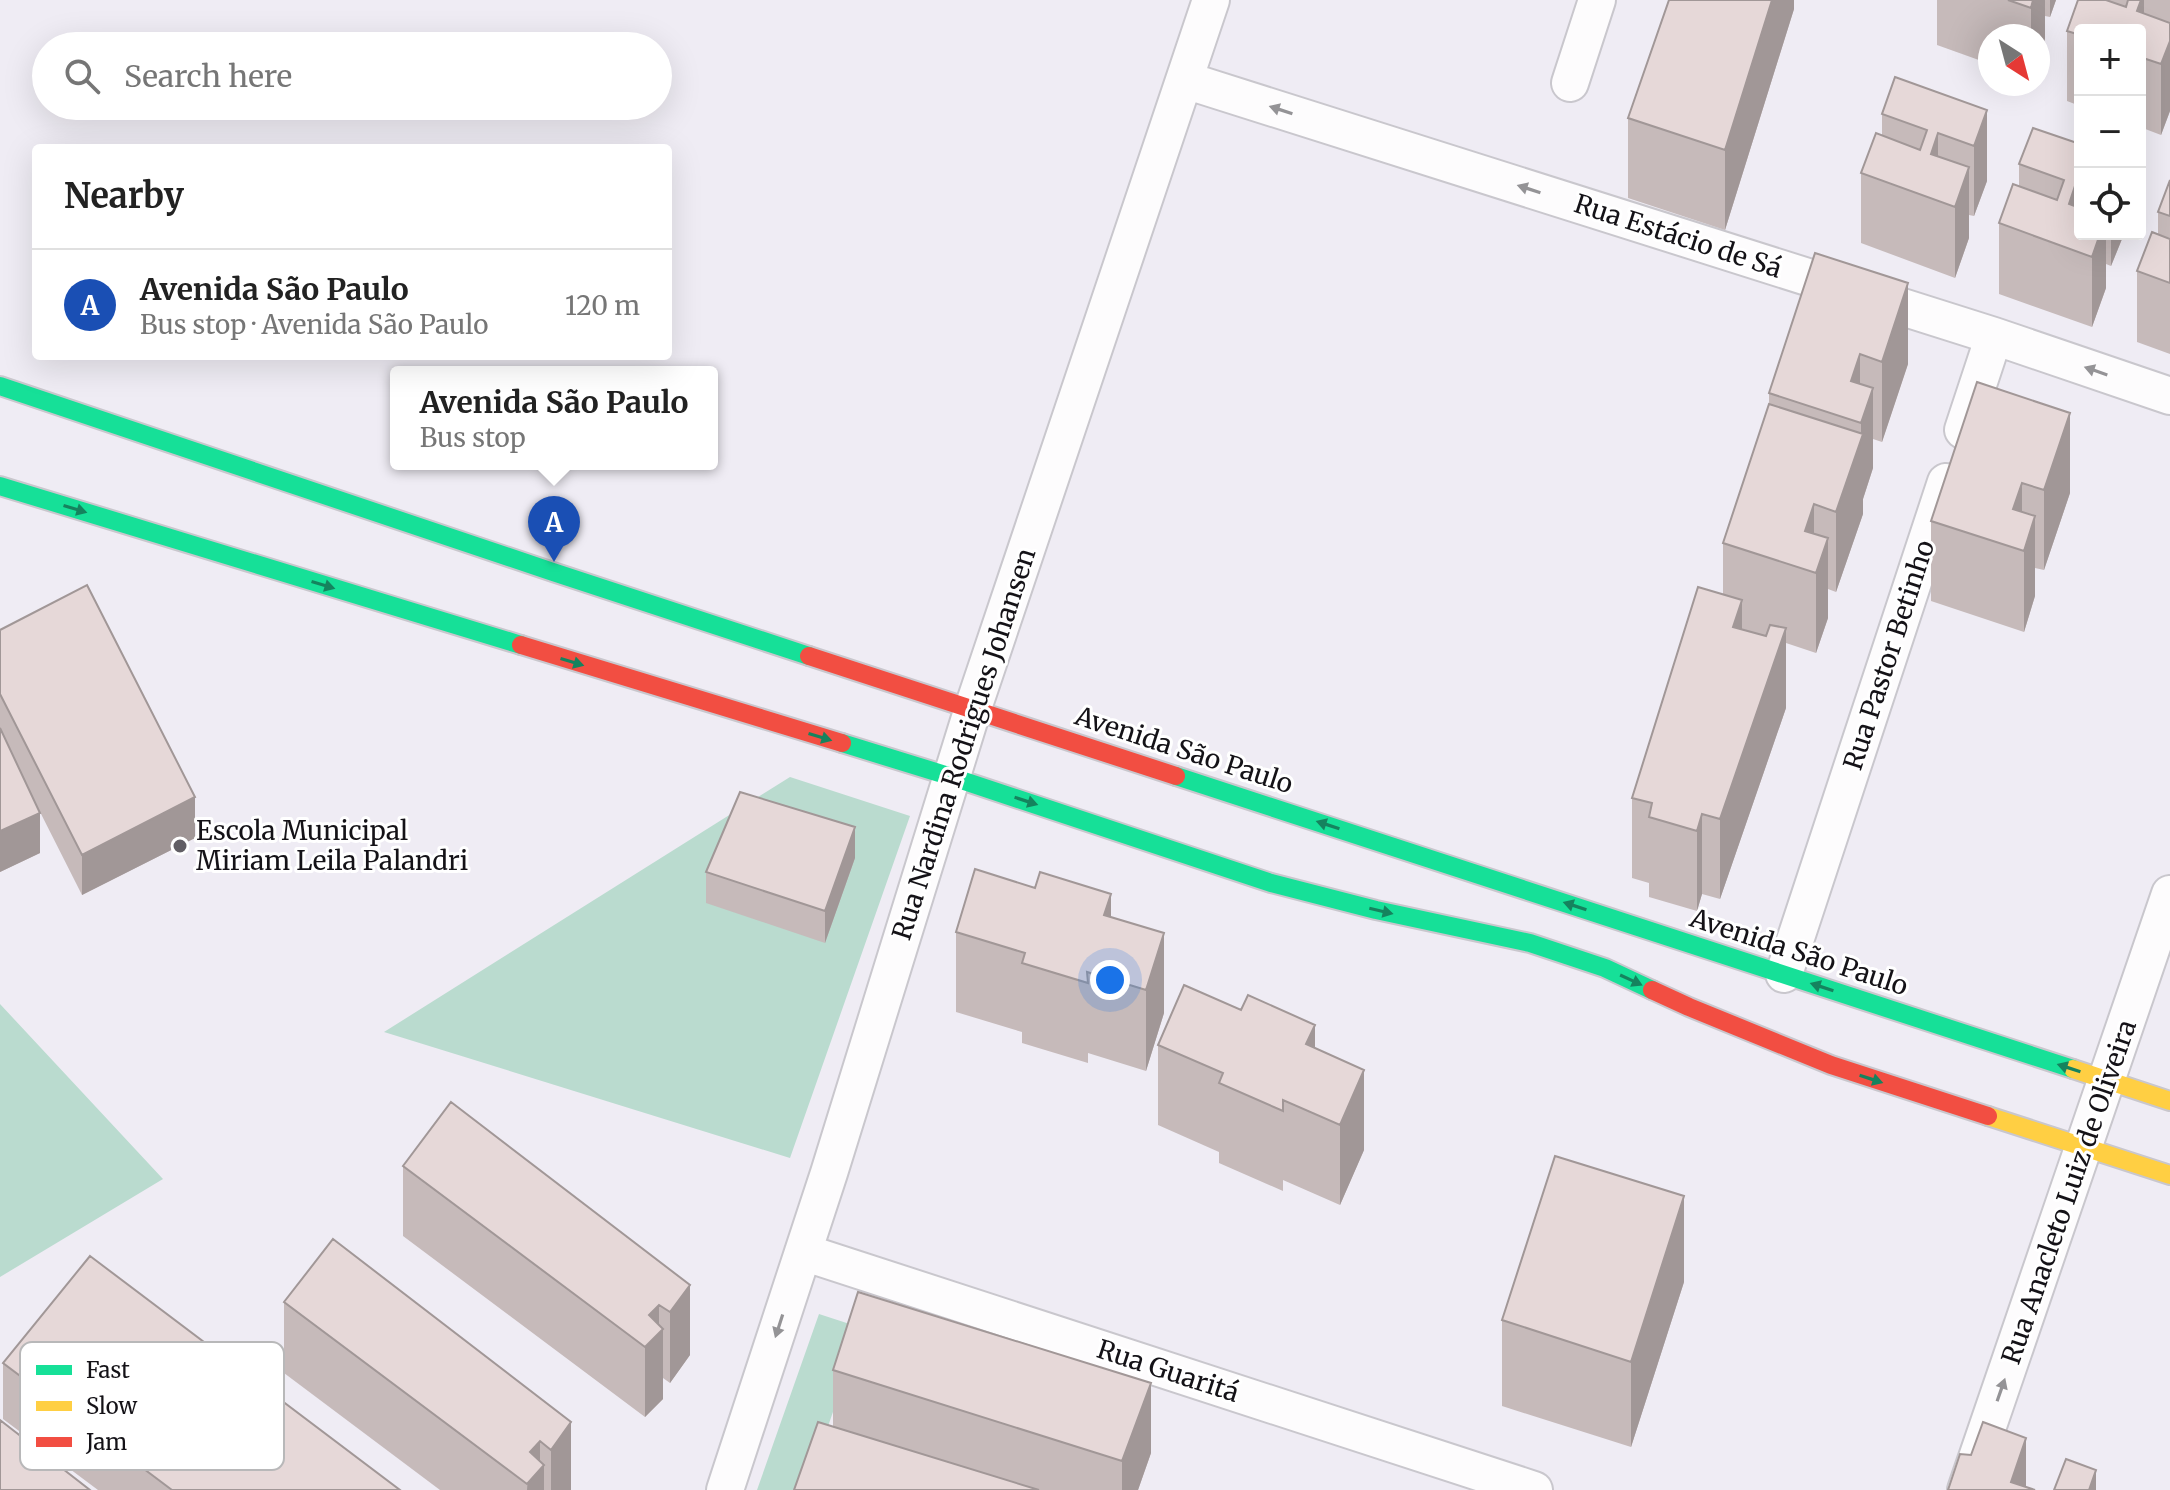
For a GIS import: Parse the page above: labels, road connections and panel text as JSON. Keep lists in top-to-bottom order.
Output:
{
  "streets": {
    "main road": ["Avenida São Paulo"],
    "street": [
      "Rua Estácio de Sá",
      "Rua Pastor Betinho",
      "Rua Nardina Rodrigues Johansen",
      "Rua Anacleto Luiz de Oliveira",
      "Rua Guaritá"
    ]
  },
  "crossings": [
    ["Rua Estácio de Sá", "Rua Pastor Betinho"],
    ["Rua Estácio de Sá", "Rua Nardina Rodrigues Johansen"],
    ["Rua Pastor Betinho", "Avenida São Paulo"],
    ["Rua Nardina Rodrigues Johansen", "Avenida São Paulo"],
    ["Rua Nardina Rodrigues Johansen", "Rua Guaritá"],
    ["Avenida São Paulo", "Rua Anacleto Luiz de Oliveira"]
  ],
  "one_way": ["Rua Estácio de Sá", "Rua Anacleto Luiz de Oliveira"],
  "places": ["Escola Municipal Miriam Leila Palandri"],
  "legend": ["Fast", "Slow", "Jam"],
  "north": "bottom right",
  "page": {
    "map_buttons": ["+", "−"],
    "search": "Search here",
    "heading": "Nearby",
    "list": [
      {
        "mark": "A",
        "name": "Avenida São Paulo",
        "note": "Bus stop · Avenida São Paulo",
        "value": "120 m"
      }
    ],
    "popup": ["Avenida São Paulo", "Bus stop"],
    "pins": "A"
  }
}
